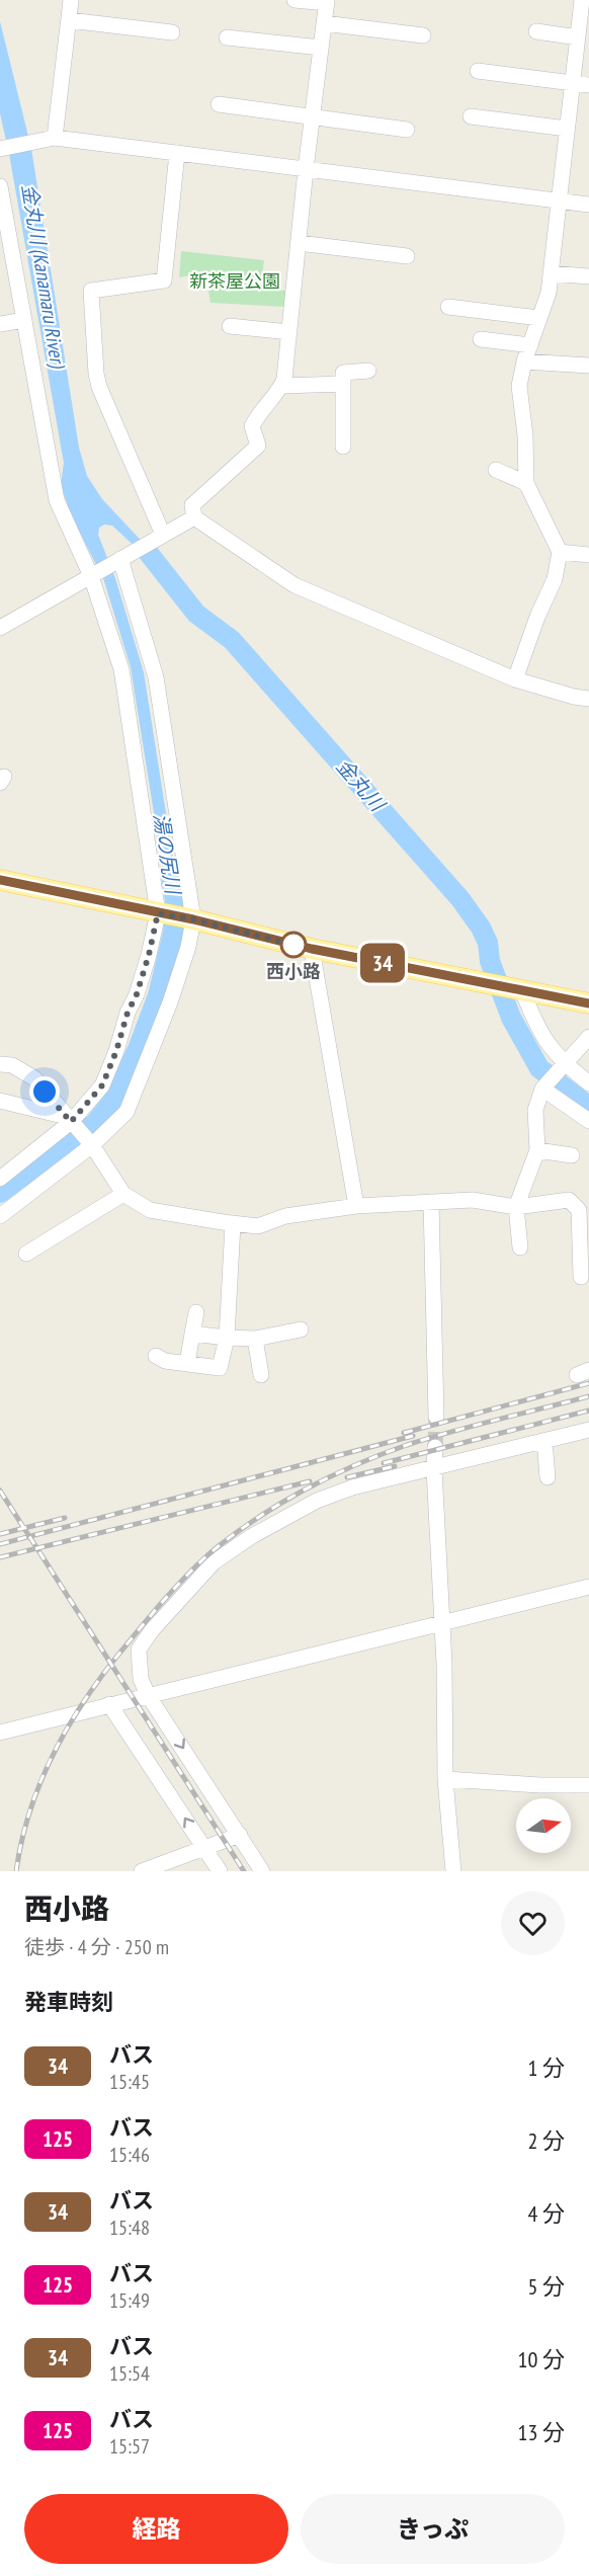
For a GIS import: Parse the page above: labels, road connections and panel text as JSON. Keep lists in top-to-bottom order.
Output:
{
  "water": ["金丸川 (Kanamaru River)", "金丸川", "湯の尻川"],
  "parks": ["新茶屋公園"],
  "places": ["西小路"],
  "lines": ["bus line 34"],
  "north": "right",
  "page": {
    "on_map": "34",
    "heading": [
      ["西小路", "徒歩 · 4 分 · 250 m"],
      "発車時刻"
    ],
    "list": [
      {
        "mark": "34",
        "name": "バス",
        "note": "15:45",
        "value": "1 分"
      },
      {
        "mark": "125",
        "name": "バス",
        "note": "15:46",
        "value": "2 分"
      },
      {
        "mark": "34",
        "name": "バス",
        "note": "15:48",
        "value": "4 分"
      },
      {
        "mark": "125",
        "name": "バス",
        "note": "15:49",
        "value": "5 分"
      },
      {
        "mark": "34",
        "name": "バス",
        "note": "15:54",
        "value": "10 分"
      },
      {
        "mark": "125",
        "name": "バス",
        "note": "15:57",
        "value": "13 分"
      }
    ],
    "buttons": ["経路", "きっぷ"]
  }
}
